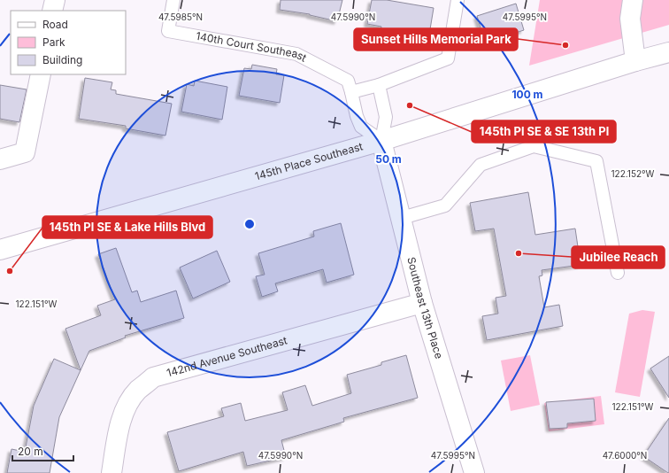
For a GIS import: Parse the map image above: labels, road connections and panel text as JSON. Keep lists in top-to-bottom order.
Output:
{
  "streets": {
    "street": ["145th Place Southeast", "Southeast 13th Place", "142nd Avenue Southeast"],
    "lane": ["140th Court Southeast"]
  },
  "crossings": [
    ["140th Court Southeast", "145th Place Southeast"],
    ["140th Court Southeast", "Southeast 13th Place"],
    ["145th Place Southeast", "Southeast 13th Place"],
    ["Southeast 13th Place", "142nd Avenue Southeast"]
  ],
  "places": [
    "Sunset Hills Memorial Park",
    "145th Pl SE & SE 13th Pl",
    "Jubilee Reach",
    "145th Pl SE & Lake Hills Blvd"
  ],
  "legend": ["Road", "Park", "Building"],
  "scale_bar": "20 m",
  "coordinates": [
    "47.5985°N",
    "47.5990°N",
    "47.5995°N",
    "122.152°W",
    "122.151°W",
    "47.6000°N"
  ],
  "rings": ["100 m", "50 m"]
}
